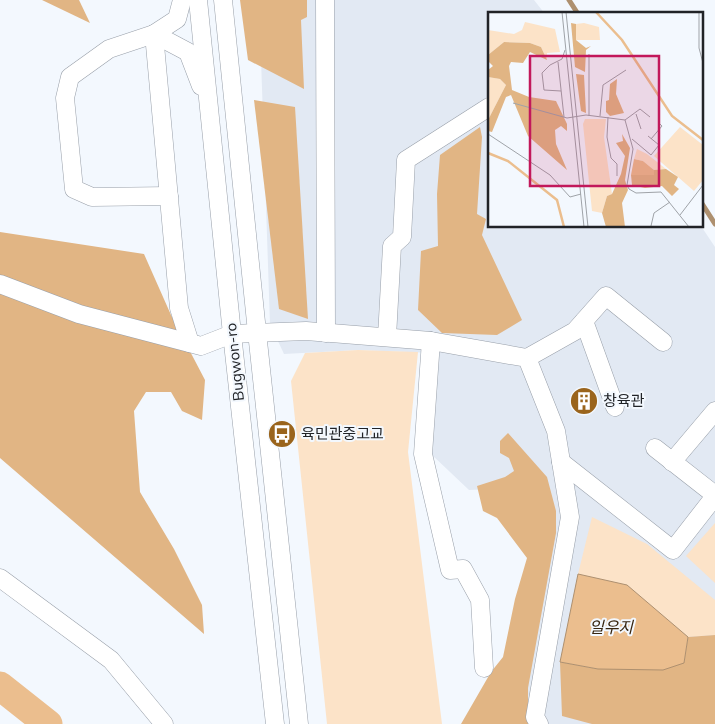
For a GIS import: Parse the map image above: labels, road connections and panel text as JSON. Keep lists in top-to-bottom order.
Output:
{
  "streets": {
    "street": ["Bugwon-ro"]
  },
  "water": ["일우지"],
  "places": {
    "building": ["창육관"],
    "bus stop": ["육민관중고교"]
  }
}
